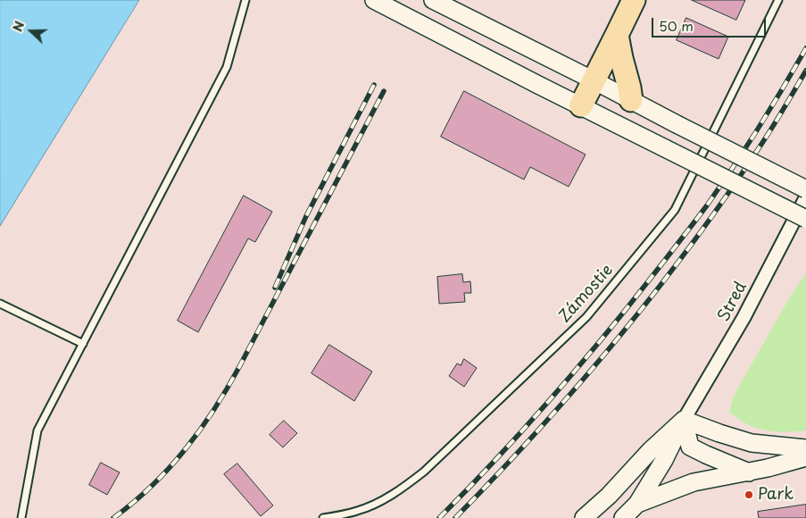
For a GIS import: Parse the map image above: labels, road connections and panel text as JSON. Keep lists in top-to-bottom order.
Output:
{
  "streets": {
    "street": ["Stred"],
    "lane": ["Zámostie"]
  },
  "places": ["Park"],
  "scale_bar": "50 m",
  "north": "left"
}
